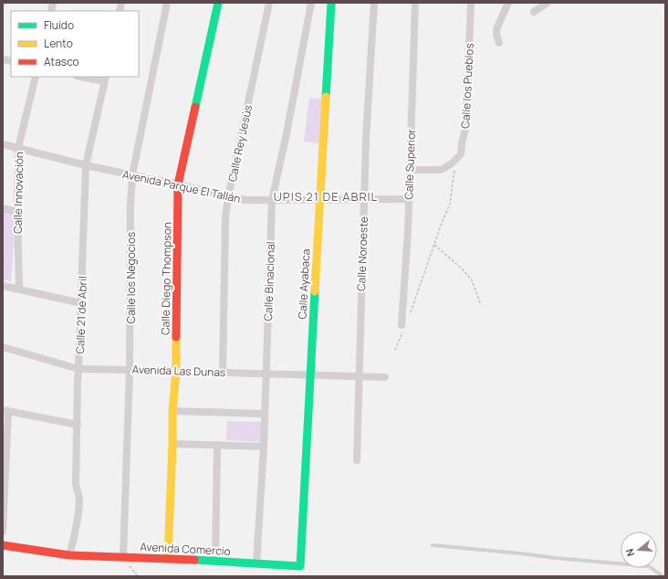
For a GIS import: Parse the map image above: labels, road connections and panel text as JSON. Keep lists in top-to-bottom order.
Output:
{
  "streets": {
    "street": [
      "Calle los Pueblos",
      "Calle Rey Jesús",
      "Calle Superior",
      "Avenida Parque El Tallán",
      "Calle Innovación",
      "Calle Noroeste",
      "Calle los Negocios",
      "Calle Diego Thompson",
      "Calle Binacional",
      "Calle Ayabaca",
      "Calle 21 de Abril",
      "Avenida Las Dunas",
      "Avenida Comercio"
    ]
  },
  "crossings": [
    ["Calle Rey Jesús", "Avenida Parque El Tallán"],
    ["Calle Rey Jesús", "Avenida Las Dunas"],
    ["Calle Superior", "Avenida Parque El Tallán"],
    ["Avenida Parque El Tallán", "Calle Innovación"],
    ["Avenida Parque El Tallán", "Calle Noroeste"],
    ["Avenida Parque El Tallán", "Calle los Negocios"],
    ["Avenida Parque El Tallán", "Calle Diego Thompson"],
    ["Avenida Parque El Tallán", "Calle Binacional"],
    ["Avenida Parque El Tallán", "Calle Ayabaca"],
    ["Avenida Parque El Tallán", "Calle 21 de Abril"],
    ["Calle Noroeste", "Avenida Las Dunas"],
    ["Calle los Negocios", "Avenida Las Dunas"],
    ["Calle los Negocios", "Avenida Comercio"],
    ["Calle Diego Thompson", "Avenida Las Dunas"],
    ["Calle Diego Thompson", "Avenida Comercio"],
    ["Calle Binacional", "Avenida Las Dunas"],
    ["Calle Binacional", "Avenida Comercio"],
    ["Calle Ayabaca", "Avenida Las Dunas"],
    ["Calle Ayabaca", "Avenida Comercio"],
    ["Calle 21 de Abril", "Avenida Las Dunas"],
    ["Calle 21 de Abril", "Avenida Comercio"]
  ],
  "districts": ["UPIS 21 DE ABRIL"],
  "legend": ["Fluido", "Lento", "Atasco"],
  "north": "left"
}
